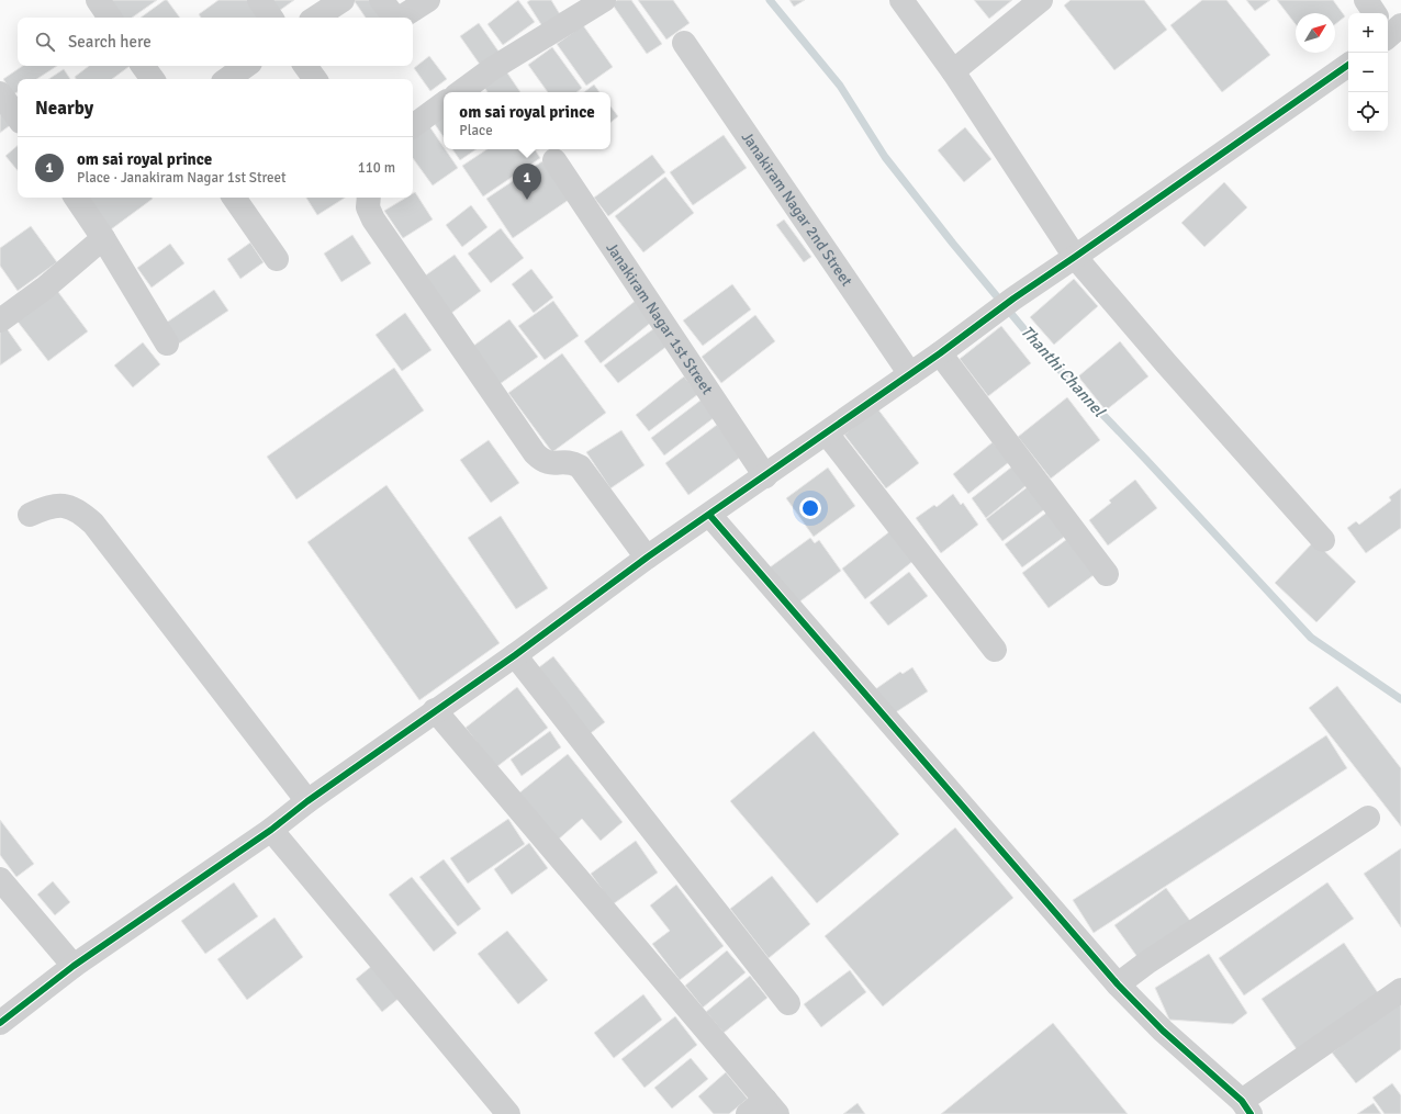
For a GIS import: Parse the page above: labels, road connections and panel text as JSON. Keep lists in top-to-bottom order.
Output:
{
  "streets": {
    "street": ["Janakiram Nagar 2nd Street", "Janakiram Nagar 1st Street"]
  },
  "water": ["Thanthi Channel"],
  "north": "top right",
  "page": {
    "map_buttons": ["+", "−"],
    "search": "Search here",
    "heading": "Nearby",
    "popup": ["om sai royal prince", "Place"],
    "list": [
      {
        "mark": "1",
        "name": "om sai royal prince",
        "note": "Place · Janakiram Nagar 1st Street",
        "value": "110 m"
      }
    ],
    "pins": "1"
  }
}
